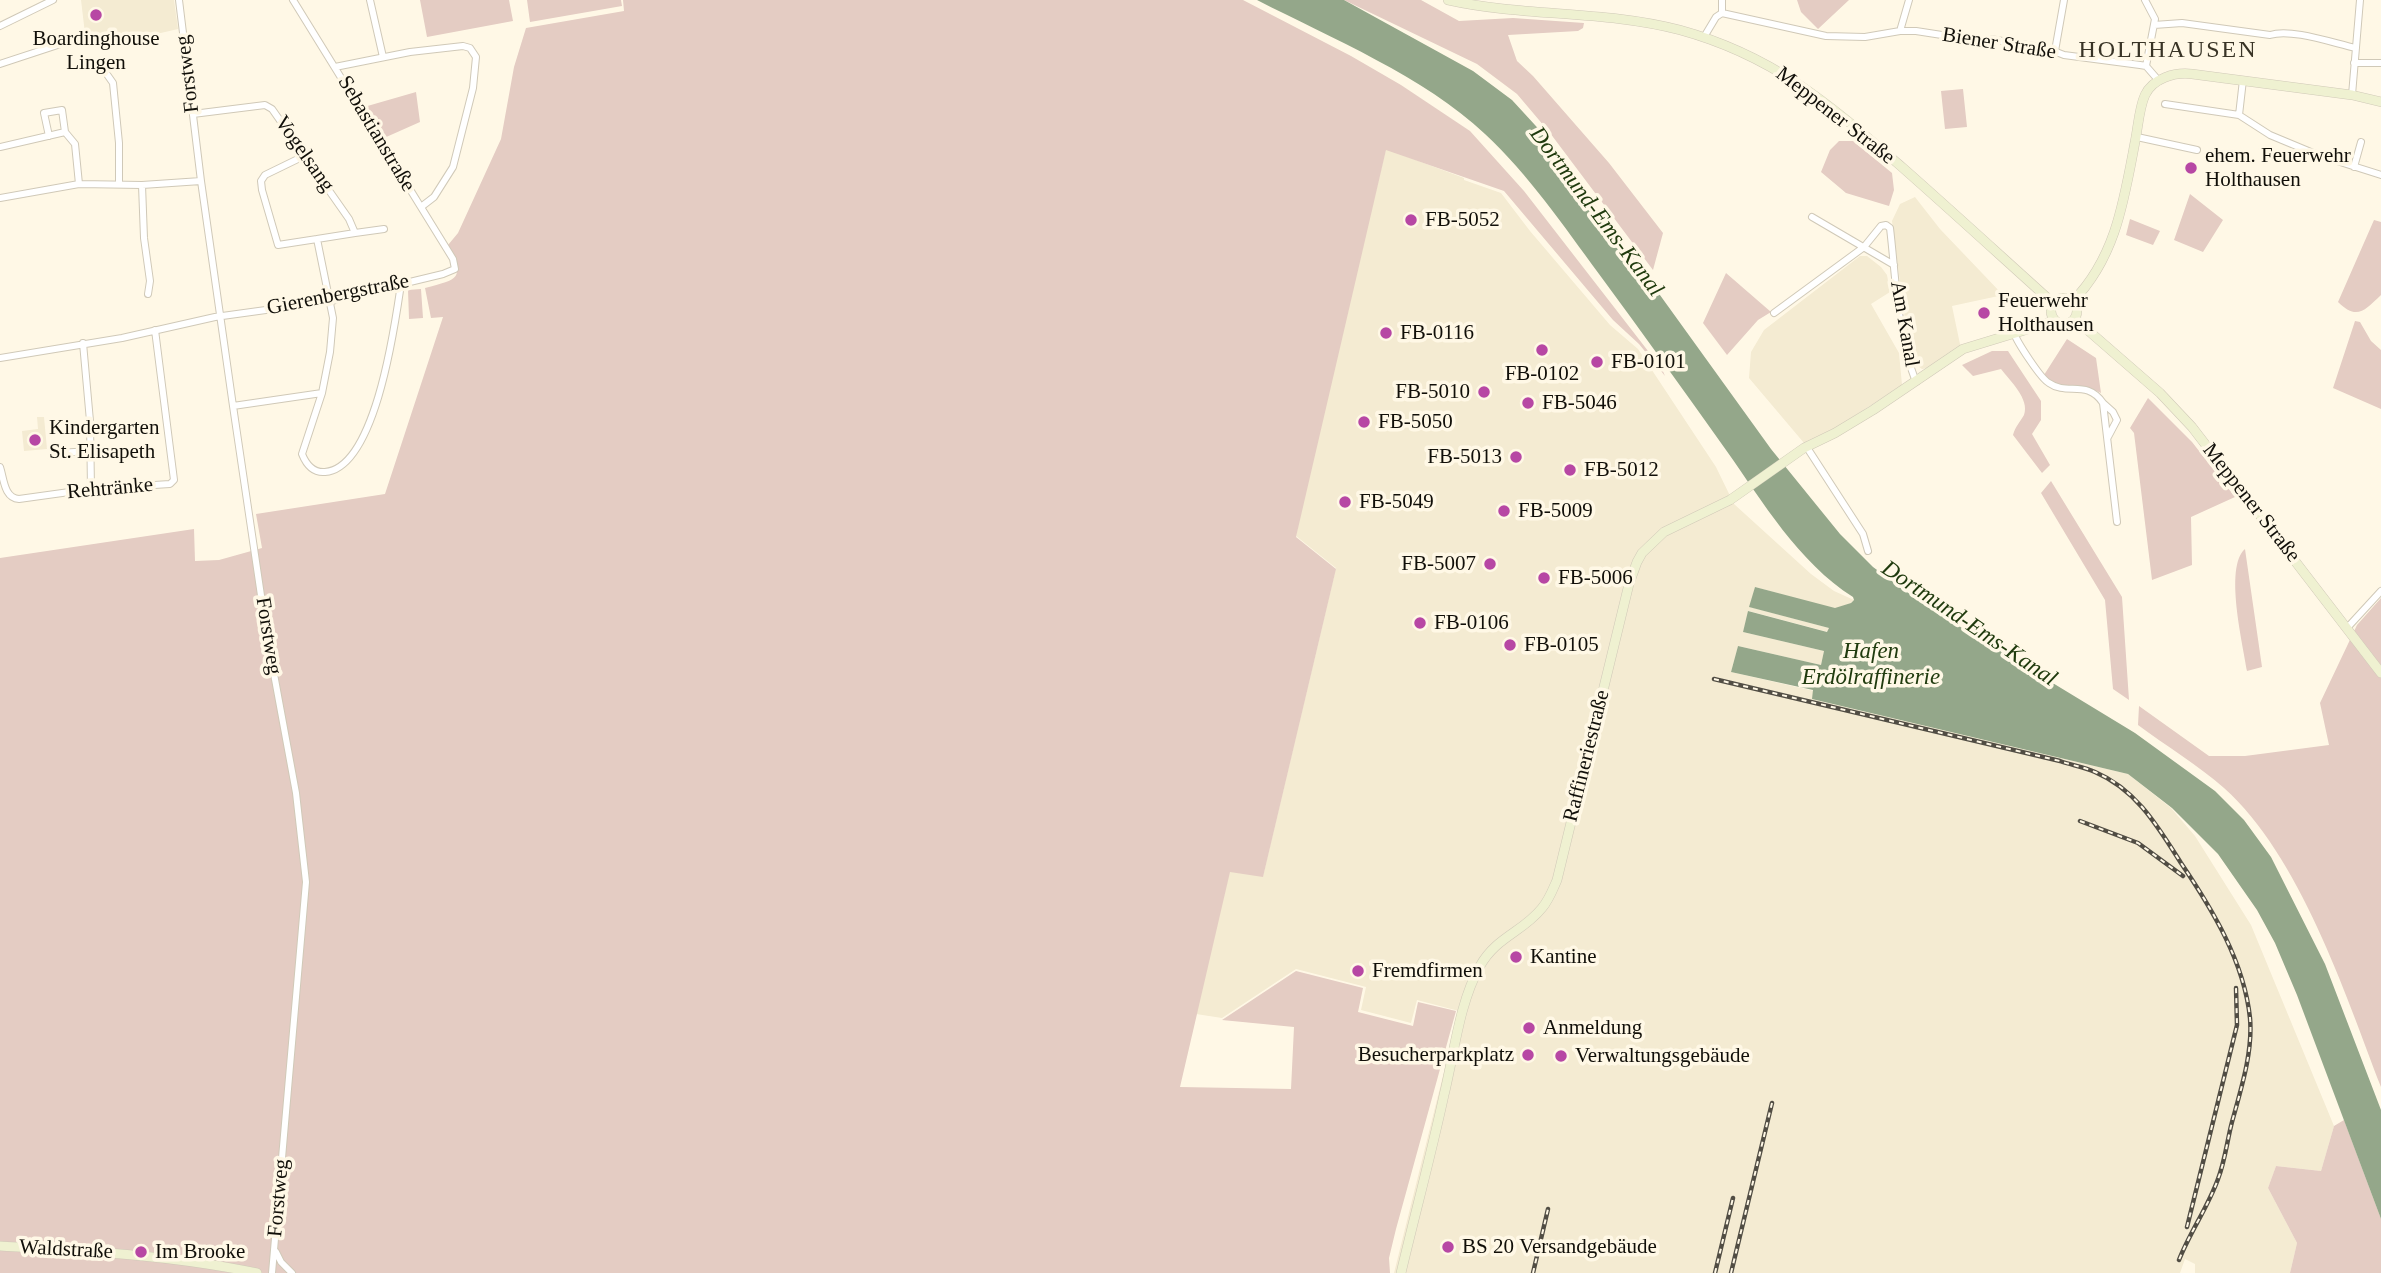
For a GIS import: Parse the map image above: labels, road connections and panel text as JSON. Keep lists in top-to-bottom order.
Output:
{
  "streets": {
    "street": [
      "Biener Straße",
      "Forstweg",
      "Meppener Straße",
      "Sebastianstraße",
      "Vogelsang",
      "Gierenbergstraße",
      "Am Kanal",
      "Rehtränke",
      "Raffineriestraße",
      "Waldstraße"
    ]
  },
  "crossings": [
    ["Forstweg", "Vogelsang"],
    ["Forstweg", "Gierenbergstraße"],
    ["Meppener Straße", "Raffineriestraße"],
    ["Sebastianstraße", "Gierenbergstraße"],
    ["Am Kanal", "Raffineriestraße"]
  ],
  "districts": ["HOLTHAUSEN"],
  "water": ["Dortmund-Ems-Kanal", "Hafen Erdölraffinerie"],
  "places": [
    "Boardinghouse Lingen",
    "ehem. Feuerwehr Holthausen",
    "FB-5052",
    "Feuerwehr Holthausen",
    "FB-0116",
    "FB-0102",
    "FB-0101",
    "FB-5010",
    "FB-5046",
    "FB-5050",
    "Kindergarten St. Elisapeth",
    "FB-5013",
    "FB-5012",
    "FB-5049",
    "FB-5009",
    "FB-5007",
    "FB-5006",
    "FB-0106",
    "FB-0105",
    "Kantine",
    "Fremdfirmen",
    "Anmeldung",
    "Besucherparkplatz",
    "Verwaltungsgebäude",
    "BS 20 Versandgebäude",
    "Im Brooke"
  ]
}
